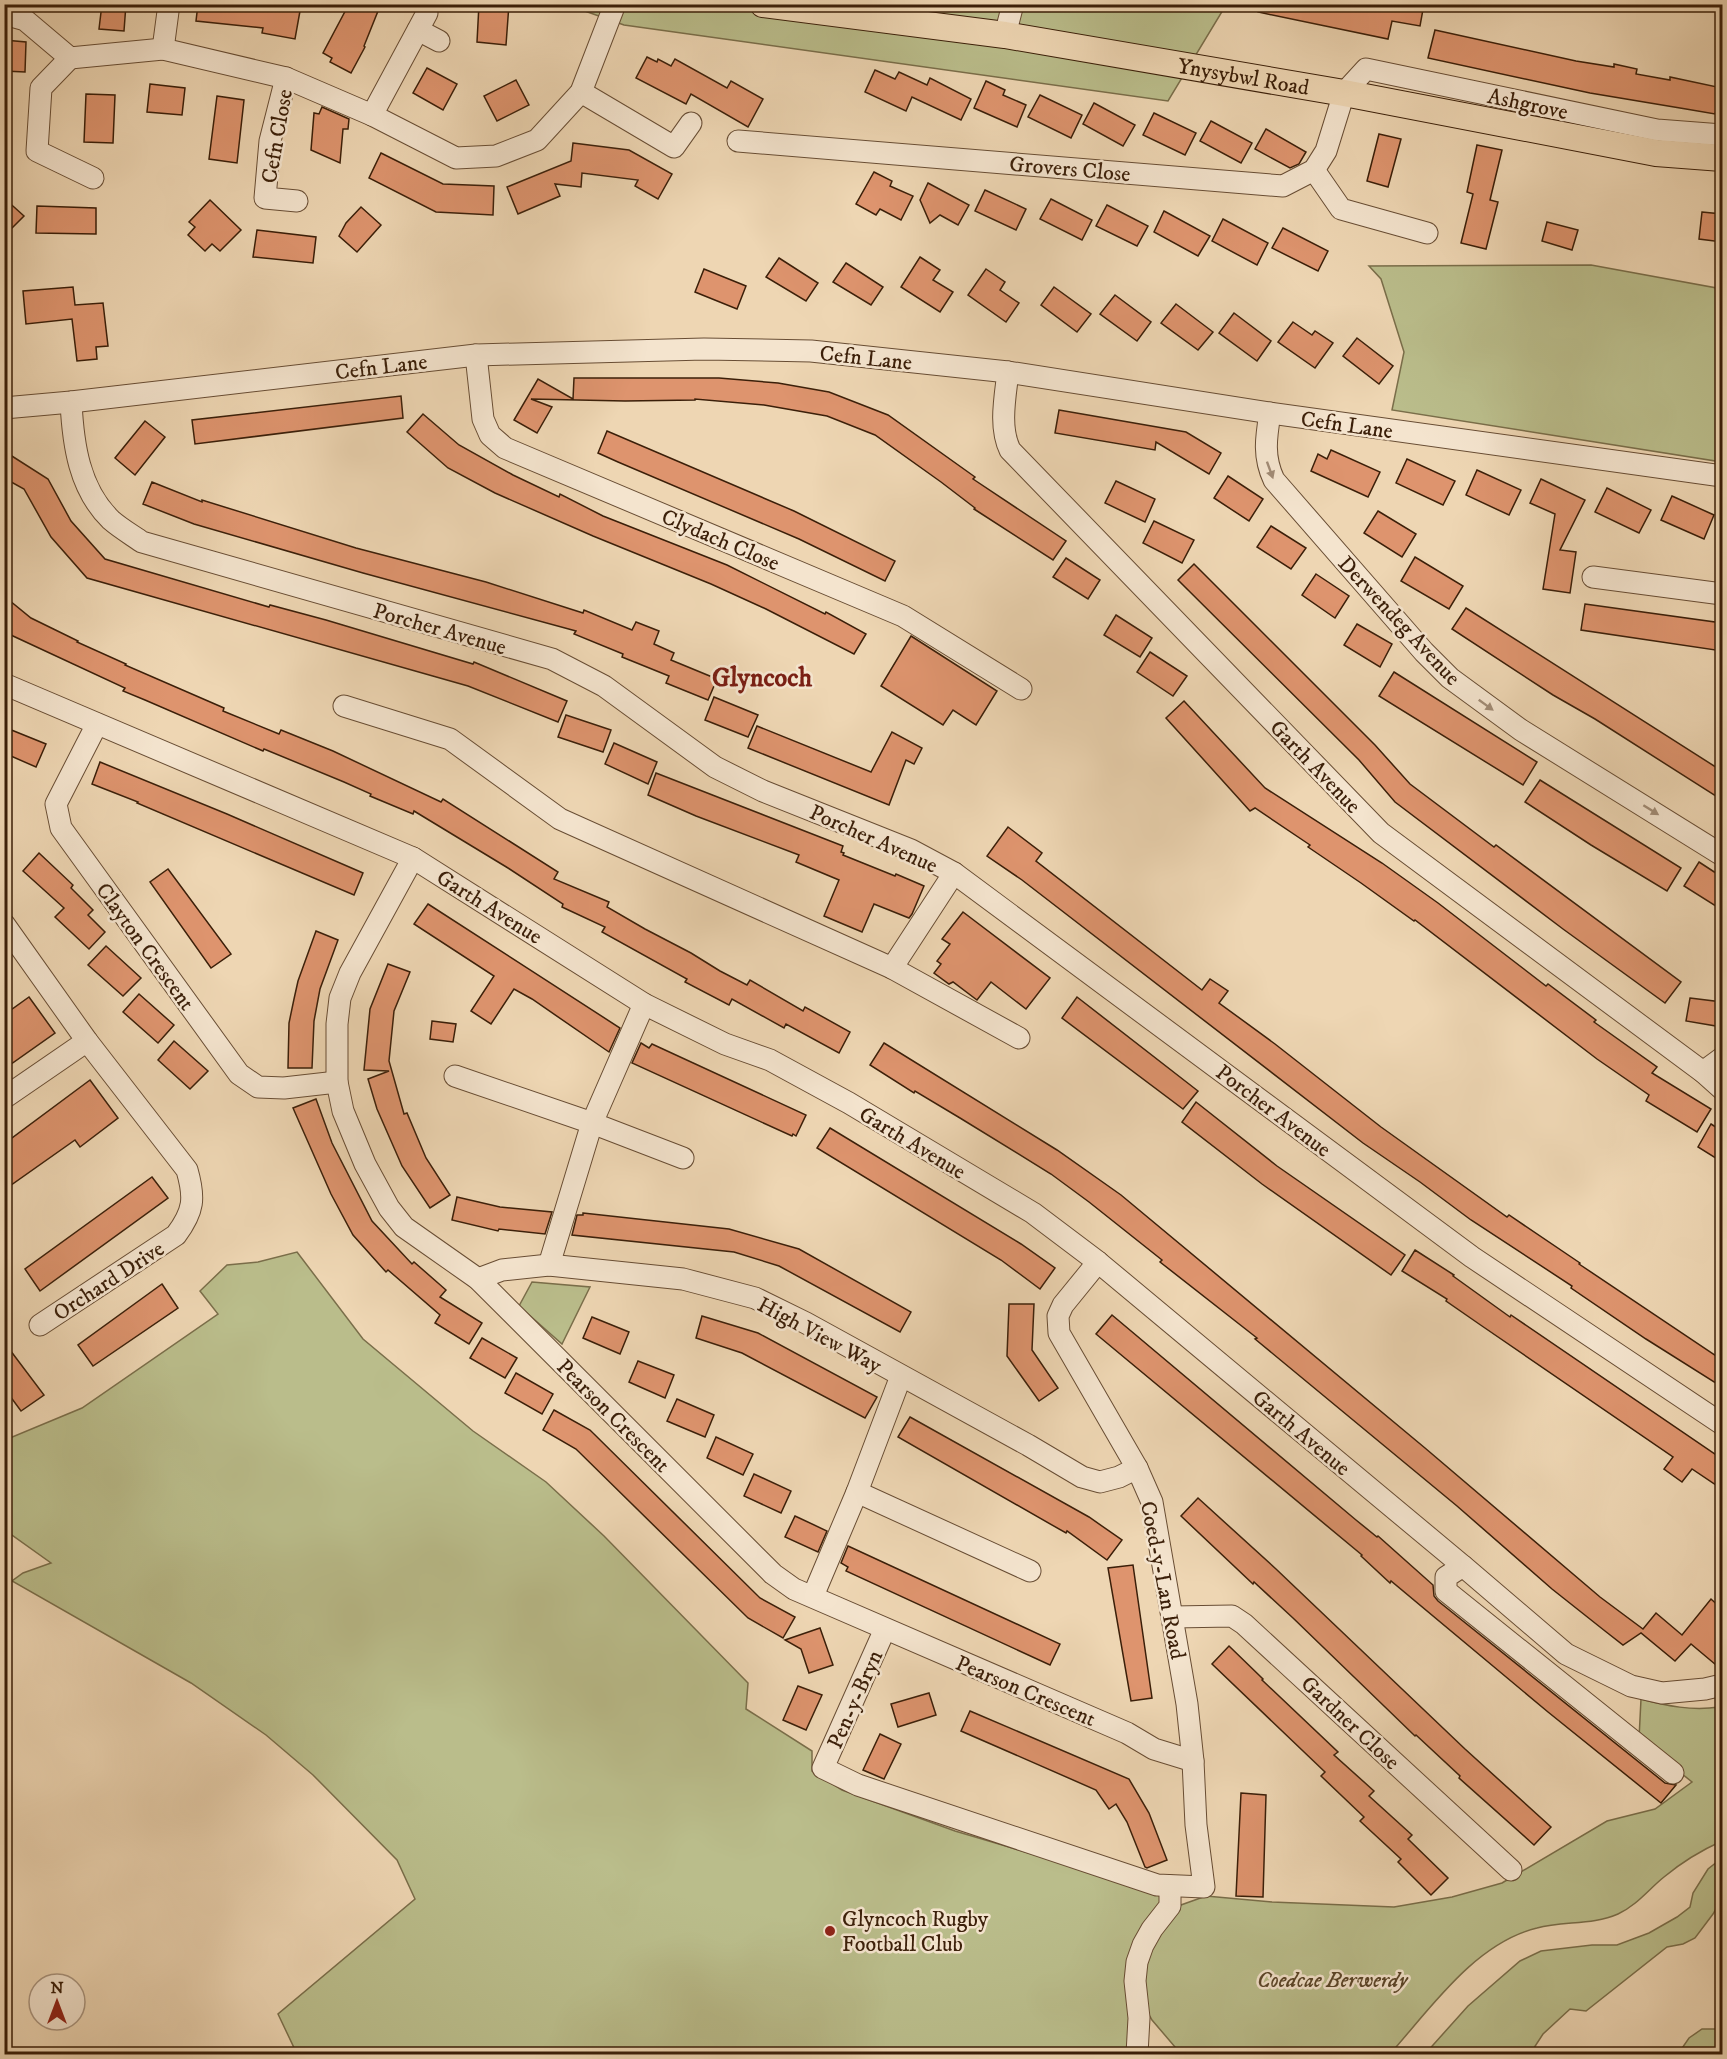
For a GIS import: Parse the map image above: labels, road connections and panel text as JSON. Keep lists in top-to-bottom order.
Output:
{
  "streets": {
    "main road": ["Ynysybwl Road"],
    "street": [
      "Ashgrove",
      "Cefn Close",
      "Grovers Close",
      "Cefn Lane",
      "Clydach Close",
      "Derwendeg Avenue",
      "Porcher Avenue",
      "Garth Avenue",
      "Clayton Crescent",
      "Orchard Drive",
      "High View Way",
      "Pearson Crescent",
      "Coed-y-Lan Road",
      "Pen-y-Bryn",
      "Gardner Close"
    ]
  },
  "crossings": [
    ["Ynysybwl Road", "Ashgrove"],
    ["Cefn Lane", "Clydach Close"],
    ["Cefn Lane", "Derwendeg Avenue"],
    ["Cefn Lane", "Porcher Avenue"],
    ["Cefn Lane", "Garth Avenue"],
    ["Garth Avenue", "Clayton Crescent"],
    ["Garth Avenue", "Pearson Crescent"],
    ["Garth Avenue", "Coed-y-Lan Road"],
    ["Clayton Crescent", "Pearson Crescent"],
    ["High View Way", "Pearson Crescent"],
    ["High View Way", "Coed-y-Lan Road"],
    ["Pearson Crescent", "Coed-y-Lan Road"],
    ["Pearson Crescent", "Pen-y-Bryn"],
    ["Coed-y-Lan Road", "Pen-y-Bryn"],
    ["Coed-y-Lan Road", "Gardner Close"]
  ],
  "one_way": ["Derwendeg Avenue"],
  "districts": ["Glyncoch"],
  "parks": ["Coedcae Berwerdy"],
  "places": ["Glyncoch Rugby Football Club"],
  "north": "top"
}
